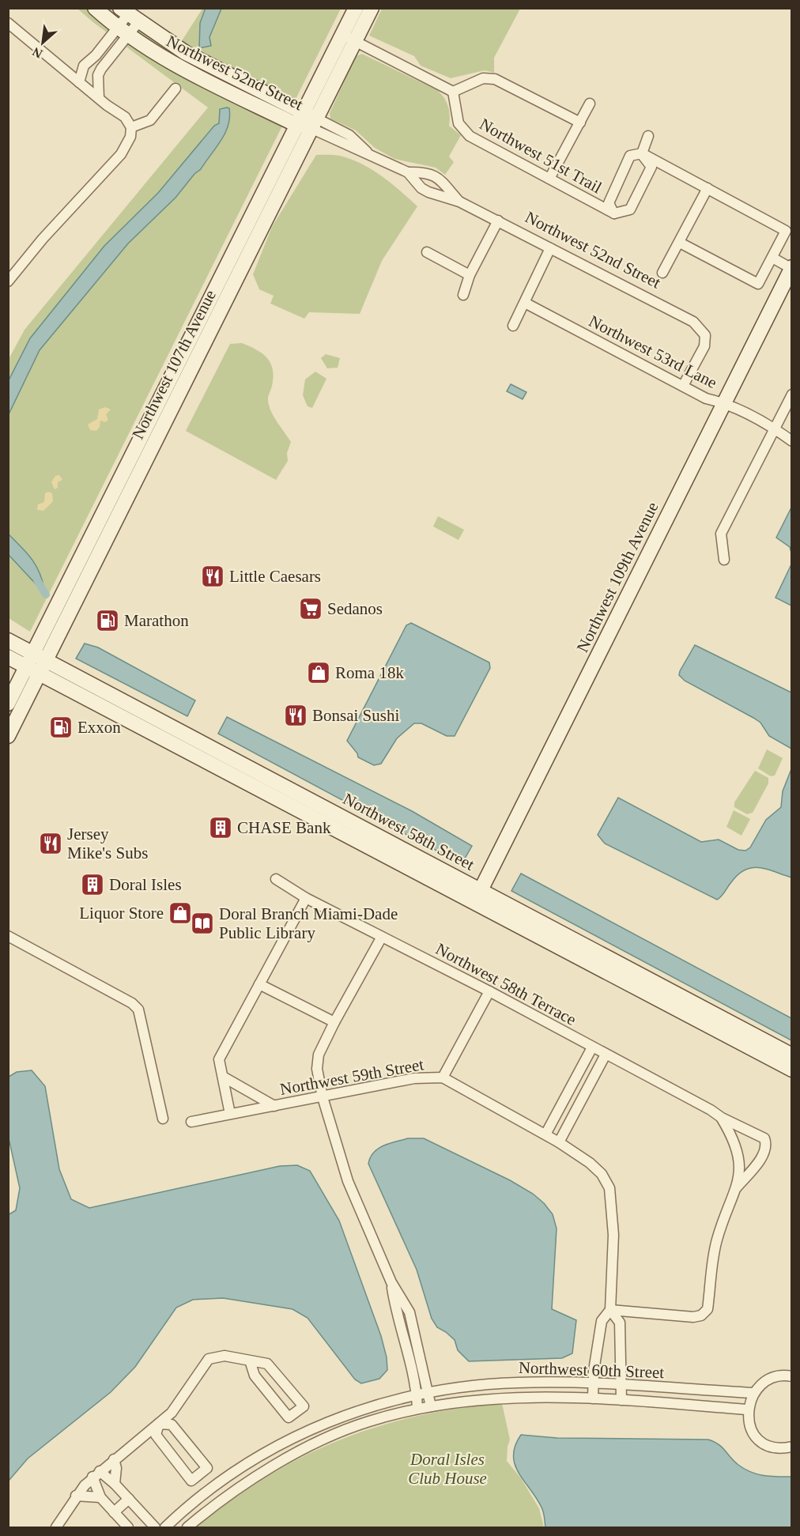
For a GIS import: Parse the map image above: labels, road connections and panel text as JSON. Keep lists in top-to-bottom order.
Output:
{
  "streets": {
    "street": [
      "Northwest 52nd Street",
      "Northwest 51st Trail",
      "Northwest 53rd Lane",
      "Northwest 107th Avenue",
      "Northwest 109th Avenue",
      "Northwest 58th Street",
      "Northwest 58th Terrace",
      "Northwest 59th Street",
      "Northwest 60th Street"
    ]
  },
  "crossings": [
    ["Northwest 52nd Street", "Northwest 53rd Lane"],
    ["Northwest 52nd Street", "Northwest 107th Avenue"],
    ["Northwest 53rd Lane", "Northwest 109th Avenue"],
    ["Northwest 107th Avenue", "Northwest 58th Street"],
    ["Northwest 109th Avenue", "Northwest 58th Street"]
  ],
  "parks": ["Doral Isles Club House"],
  "places": {
    "restaurant": ["Little Caesars", "Bonsai Sushi", "Jersey Mike's Subs"],
    "supermarket": ["Sedanos"],
    "fuel station": ["Marathon", "Exxon"],
    "shop": ["Roma 18k", "Liquor Store"],
    "building": ["CHASE Bank", "Doral Isles"],
    "library": ["Doral Branch Miami-Dade Public Library"]
  },
  "north": "bottom left"
}
